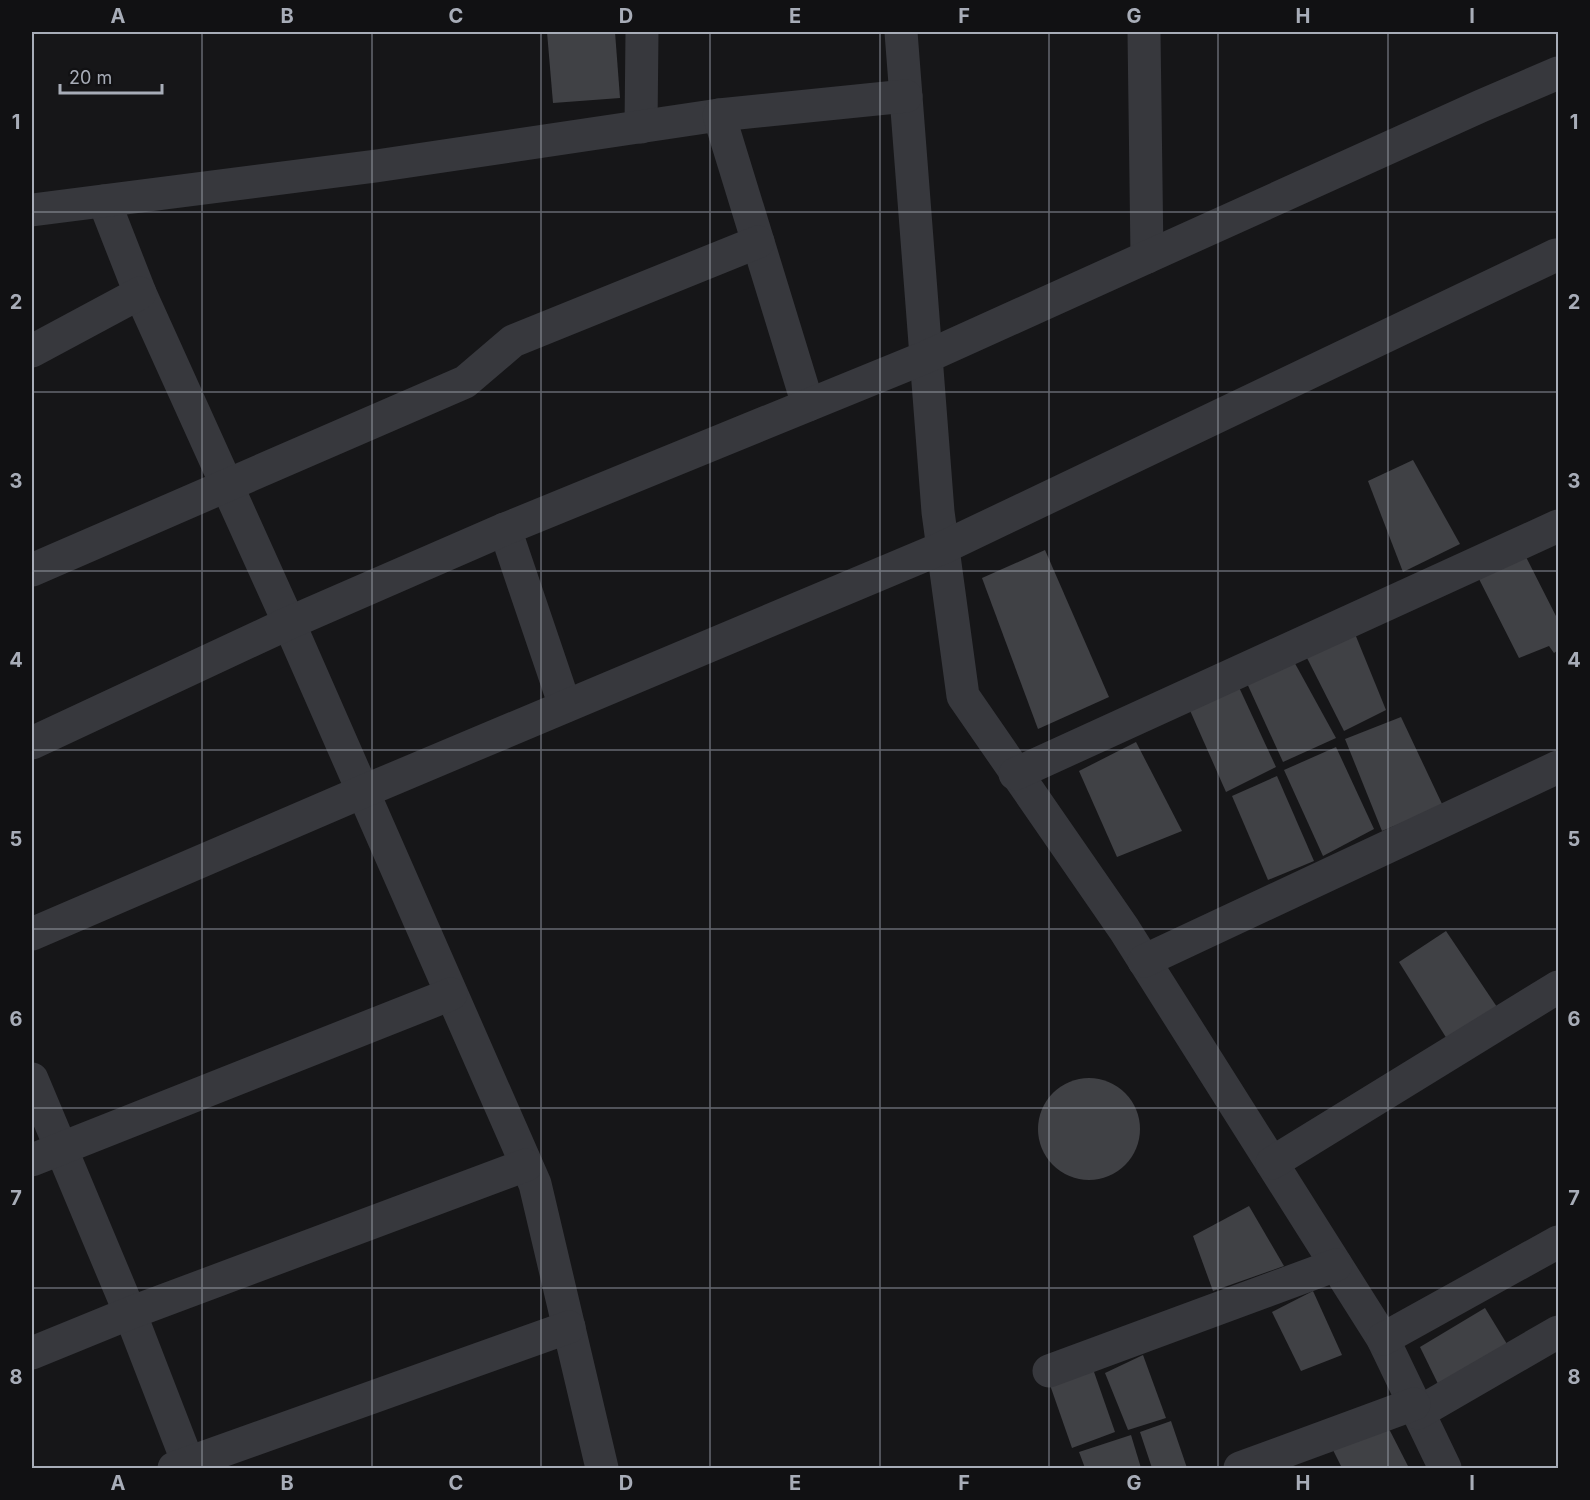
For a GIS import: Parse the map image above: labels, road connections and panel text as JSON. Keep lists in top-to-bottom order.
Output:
{
  "scale_bar": "20 m",
  "grid": {
    "columns": [
      "A",
      "B",
      "C",
      "D",
      "E",
      "F",
      "G",
      "H",
      "I"
    ],
    "rows": [
      "1",
      "2",
      "3",
      "4",
      "5",
      "6",
      "7",
      "8"
    ]
  }
}
